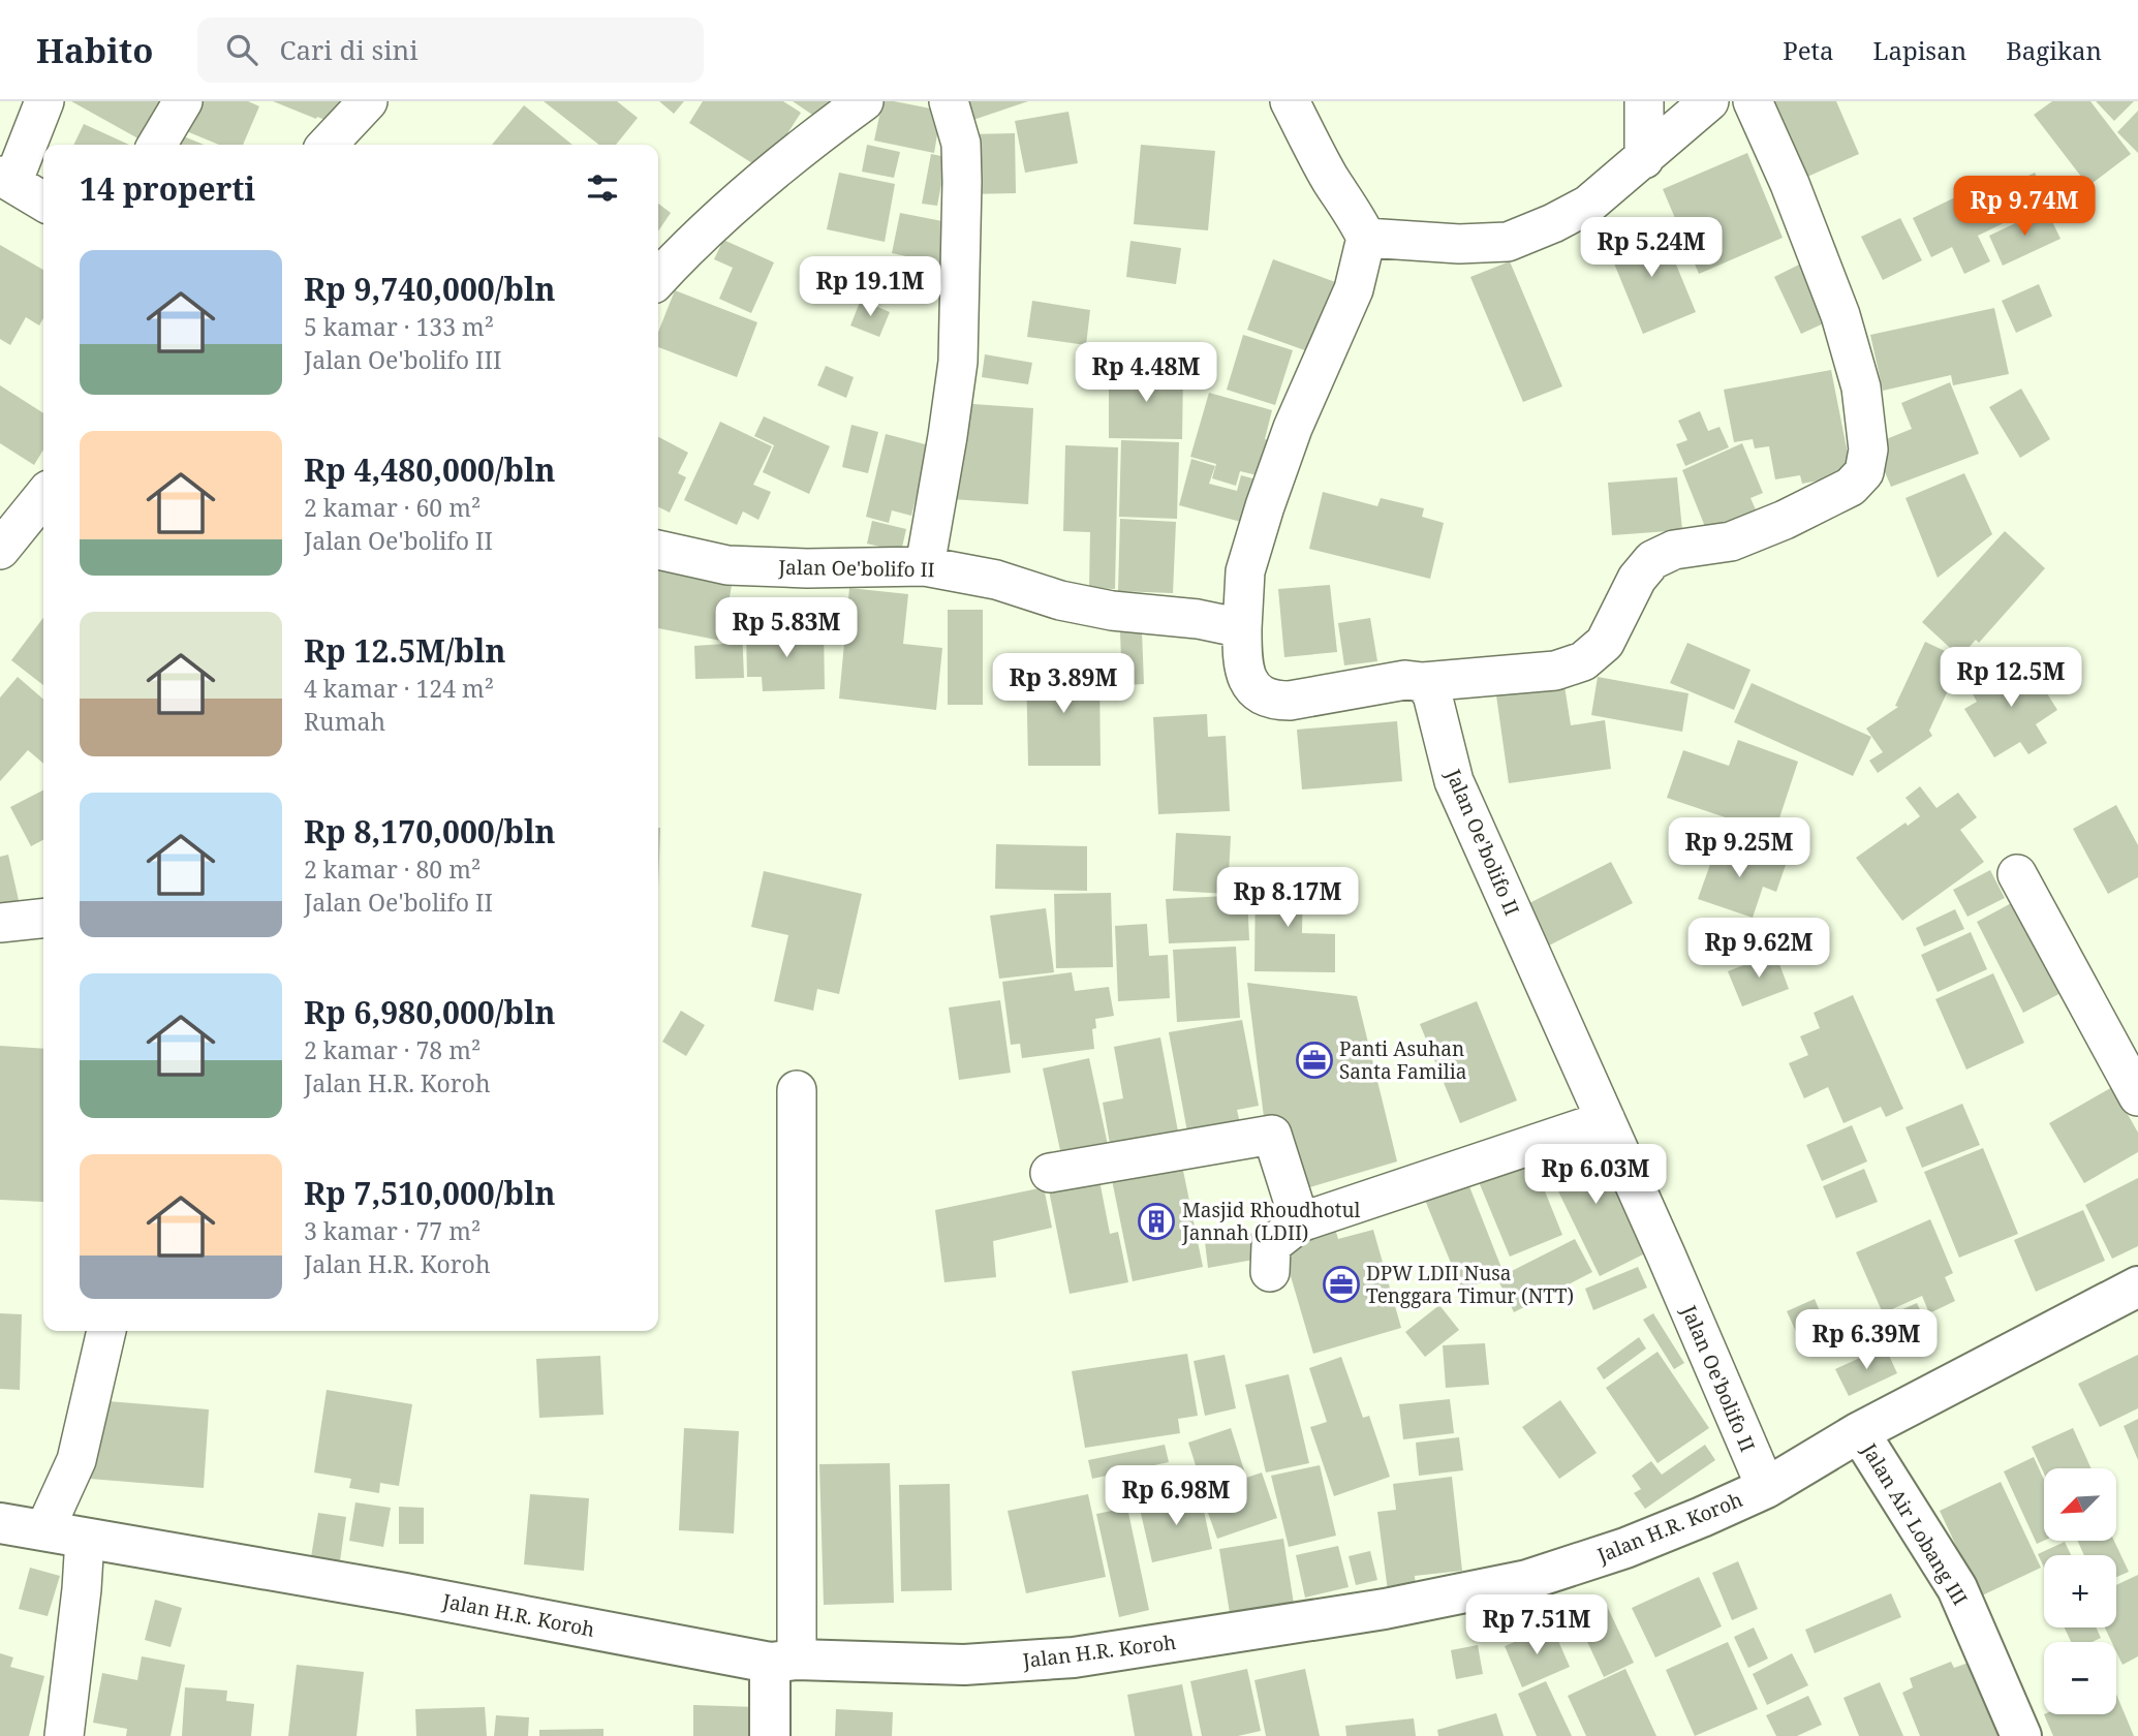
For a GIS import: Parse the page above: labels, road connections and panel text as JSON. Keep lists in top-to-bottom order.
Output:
{
  "streets": {
    "main road": ["Jalan Air Lobang III", "Jalan H.R. Koroh"],
    "street": ["Jalan Oe'bolifo II"]
  },
  "crossings": [
    ["Jalan Oe'bolifo II", "Jalan H.R. Koroh"],
    ["Jalan Air Lobang III", "Jalan H.R. Koroh"]
  ],
  "places": {
    "office": ["Panti Asuhan Santa Familia", "DPW LDII Nusa Tenggara Timur (NTT)"],
    "building": ["Masjid Rhoudhotul Jannah (LDII)"]
  },
  "north": "bottom left",
  "page": {
    "header": "Habito",
    "search": "Cari di sini",
    "nav": ["Peta", "Lapisan", "Bagikan"],
    "heading": "14 properti",
    "price": [
      "Rp 9.74M",
      "Rp 5.24M",
      "Rp 19.1M",
      "Rp 4.48M",
      "Rp 5.83M",
      "Rp 12.5M",
      "Rp 3.89M",
      "Rp 9.25M",
      "Rp 8.17M",
      "Rp 9.62M",
      "Rp 6.03M",
      "Rp 6.39M",
      "Rp 6.98M",
      "Rp 7.51M"
    ],
    "list": [
      {
        "name": "Rp 9,740,000/bln",
        "note": "5 kamar · 133 m² · Jalan Oe'bolifo III"
      },
      {
        "name": "Rp 4,480,000/bln",
        "note": "2 kamar · 60 m² · Jalan Oe'bolifo II"
      },
      {
        "name": "Rp 12.5M/bln",
        "note": "4 kamar · 124 m² · Rumah"
      },
      {
        "name": "Rp 8,170,000/bln",
        "note": "2 kamar · 80 m² · Jalan Oe'bolifo II"
      },
      {
        "name": "Rp 6,980,000/bln",
        "note": "2 kamar · 78 m² · Jalan H.R. Koroh"
      },
      {
        "name": "Rp 7,510,000/bln",
        "note": "3 kamar · 77 m² · Jalan H.R. Koroh"
      }
    ],
    "map_buttons": ["+", "−"]
  }
}
